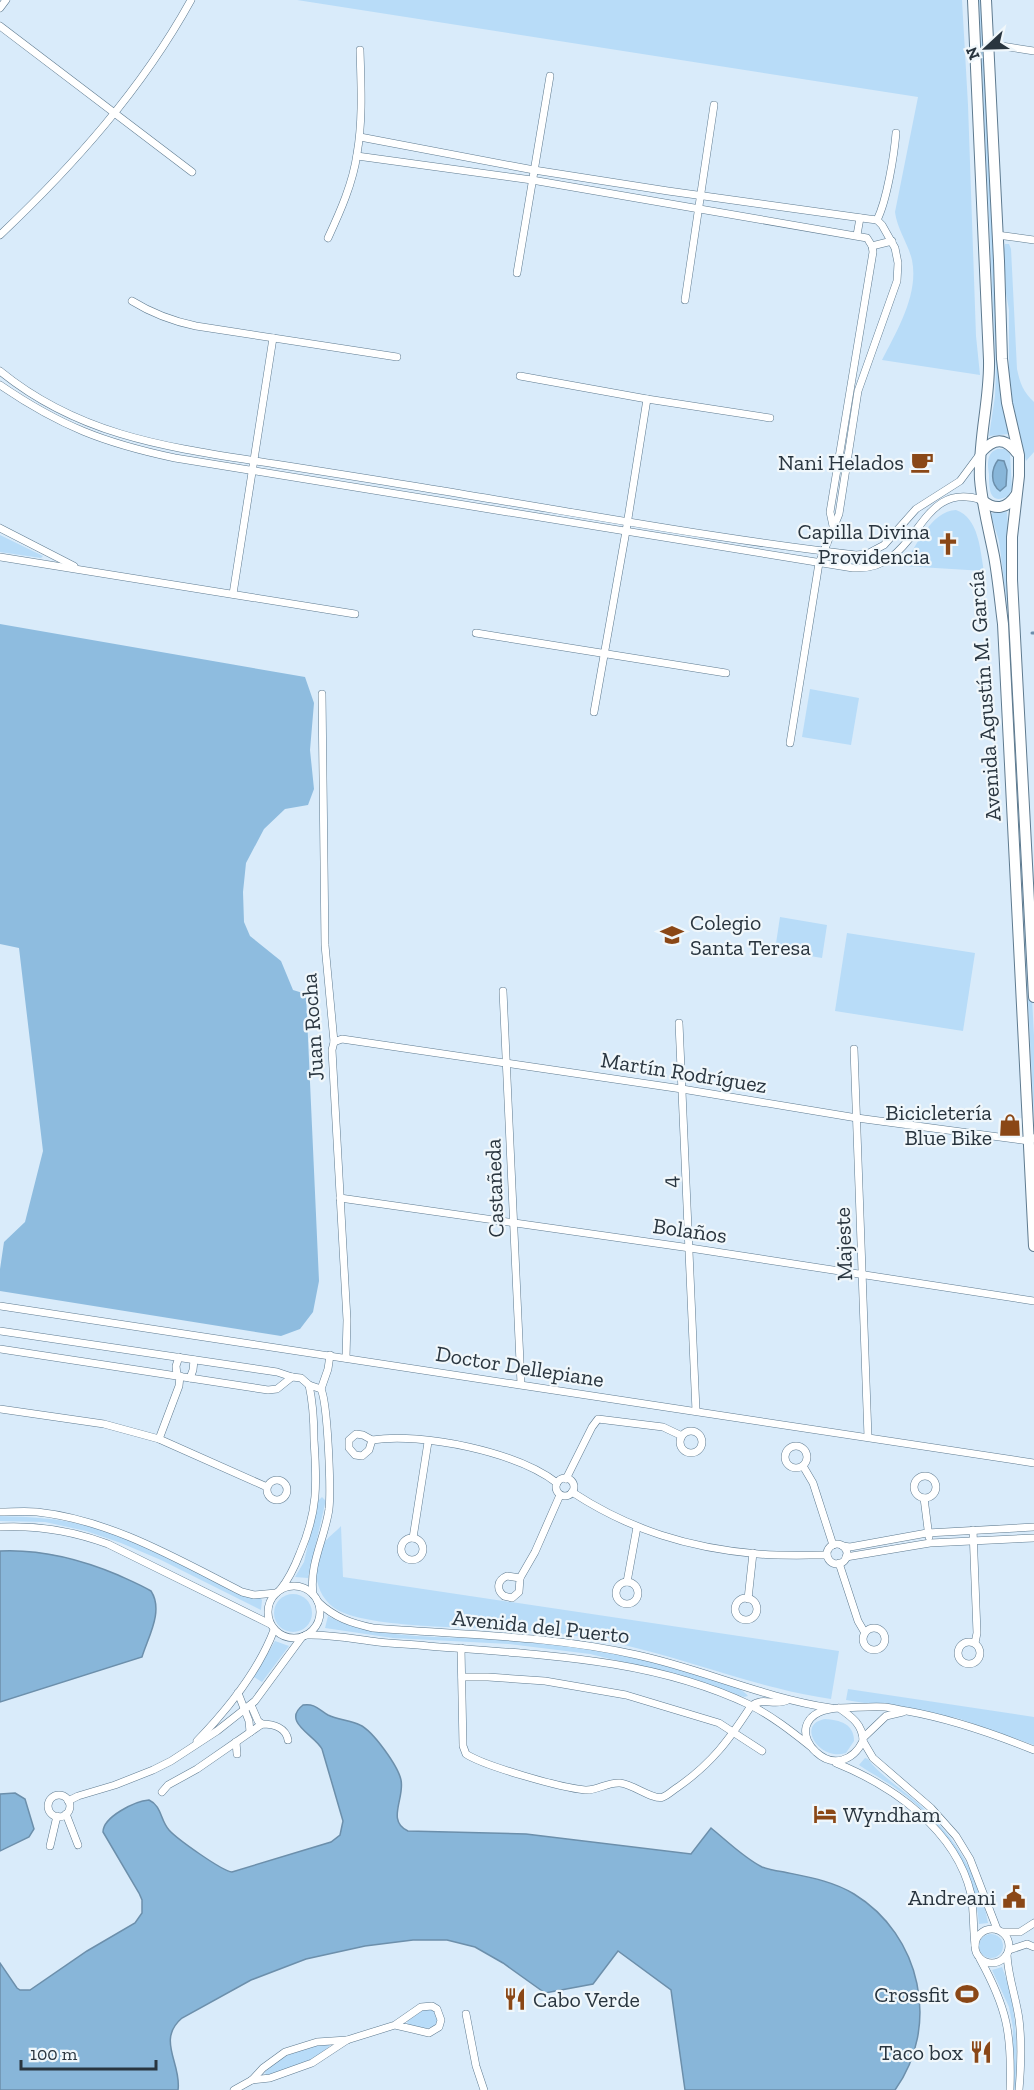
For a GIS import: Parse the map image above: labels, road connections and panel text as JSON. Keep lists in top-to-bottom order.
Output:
{
  "streets": {
    "main road": ["Avenida Agustín M. García"],
    "street": [
      "Juan Rocha",
      "Martín Rodríguez",
      "4",
      "Castañeda",
      "Bolaños",
      "Majeste",
      "Doctor Dellepiane",
      "Avenida del Puerto"
    ]
  },
  "crossings": [
    ["Avenida Agustín M. García", "Martín Rodríguez"],
    ["Juan Rocha", "Martín Rodríguez"],
    ["Juan Rocha", "Bolaños"],
    ["Juan Rocha", "Doctor Dellepiane"],
    ["Martín Rodríguez", "4"],
    ["Martín Rodríguez", "Castañeda"],
    ["Martín Rodríguez", "Majeste"],
    ["4", "Bolaños"],
    ["4", "Doctor Dellepiane"],
    ["Castañeda", "Bolaños"],
    ["Castañeda", "Doctor Dellepiane"],
    ["Bolaños", "Majeste"],
    ["Majeste", "Doctor Dellepiane"]
  ],
  "places": {
    "cafe": ["Nani Helados"],
    "church": ["Capilla Divina Providencia"],
    "school or university": ["Colegio Santa Teresa"],
    "shop": ["Bicicletería Blue Bike"],
    "hotel": ["Wyndham"],
    "public building": ["Andreani"],
    "sports": ["Crossfit"],
    "restaurant": ["Cabo Verde", "Taco box"]
  },
  "scale_bar": "100 m",
  "north": "left"
}
